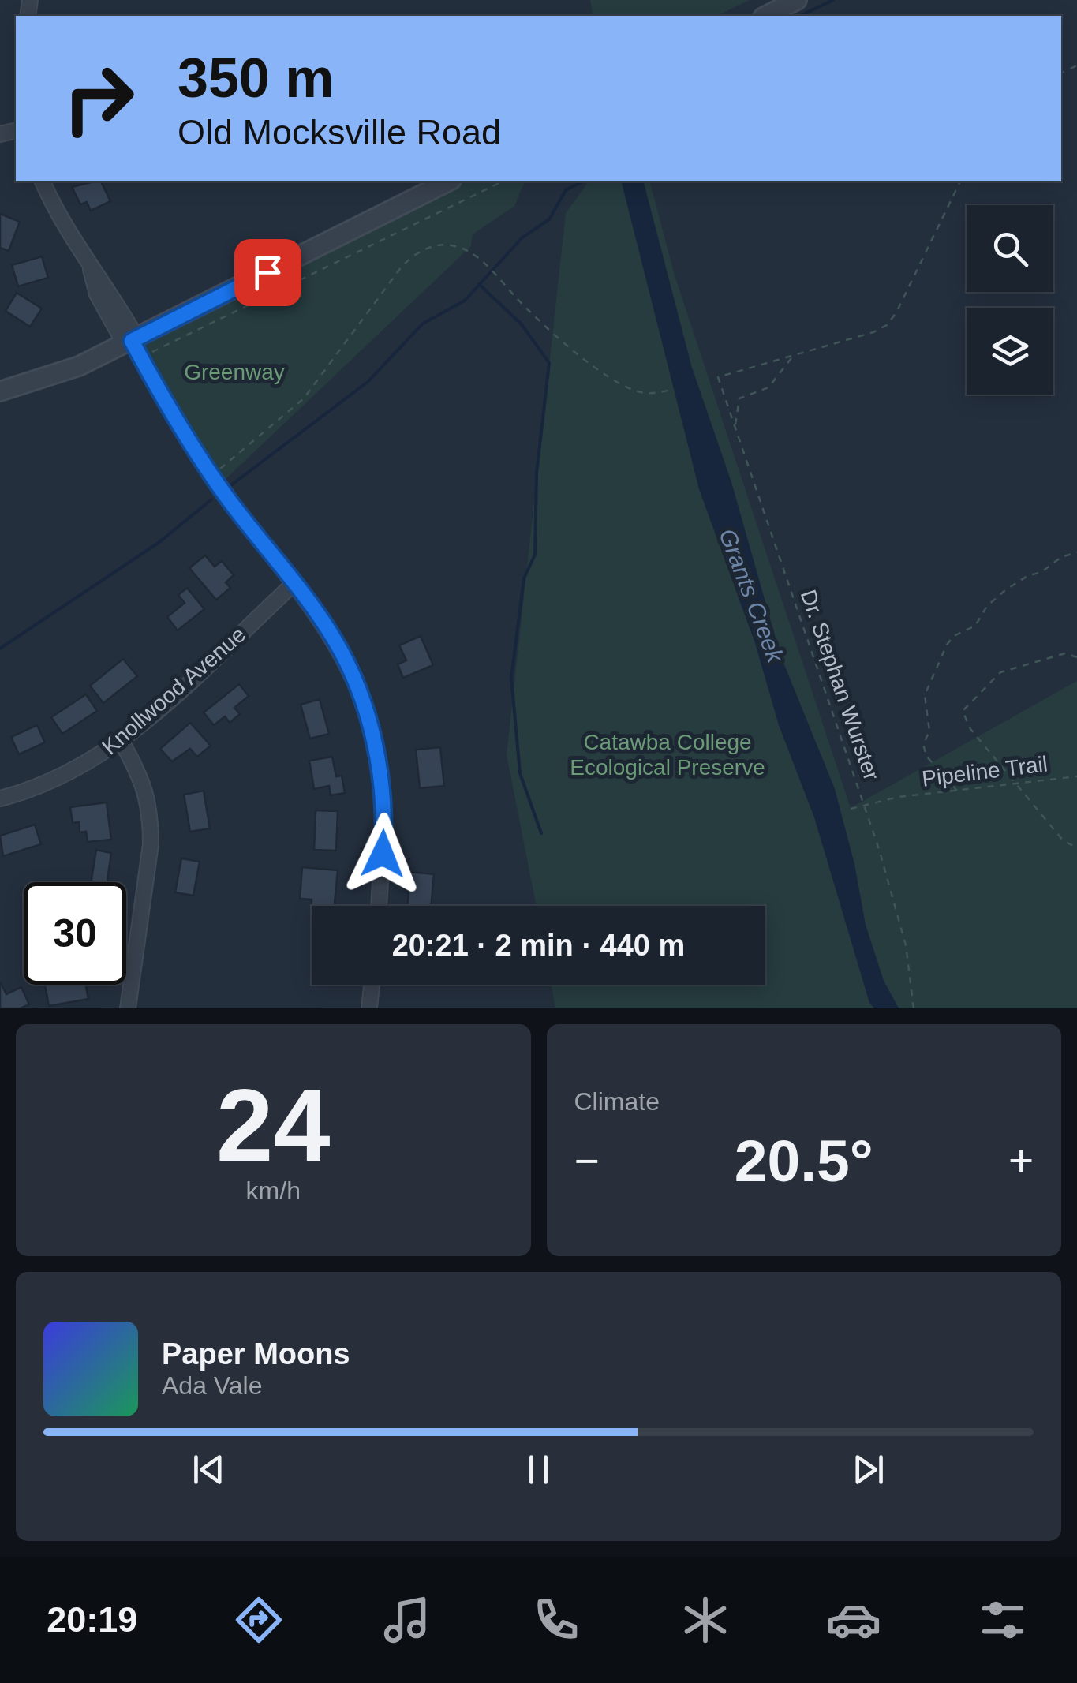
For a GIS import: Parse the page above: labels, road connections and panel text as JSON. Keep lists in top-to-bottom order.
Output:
{
  "streets": {
    "street": ["Knollwood Avenue"],
    "path": ["Dr. Stephan Wurster", "Pipeline Trail"]
  },
  "crossings": [
    ["Dr. Stephan Wurster", "Pipeline Trail"]
  ],
  "water": ["Grants Creek"],
  "parks": ["Greenway", "Catawba College Ecological Preserve"],
  "page": {
    "turn": ["350 m", "Old Mocksville Road"],
    "limit": "30",
    "trip": "20:21 · 2 min · 440 m",
    "tile": [
      ["24", "km/h"],
      "Climate"
    ],
    "heat": ["−", "20.5°", "+"],
    "song": ["Paper Moons", "Ada Vale"],
    "tabs": "20:19"
  }
}
